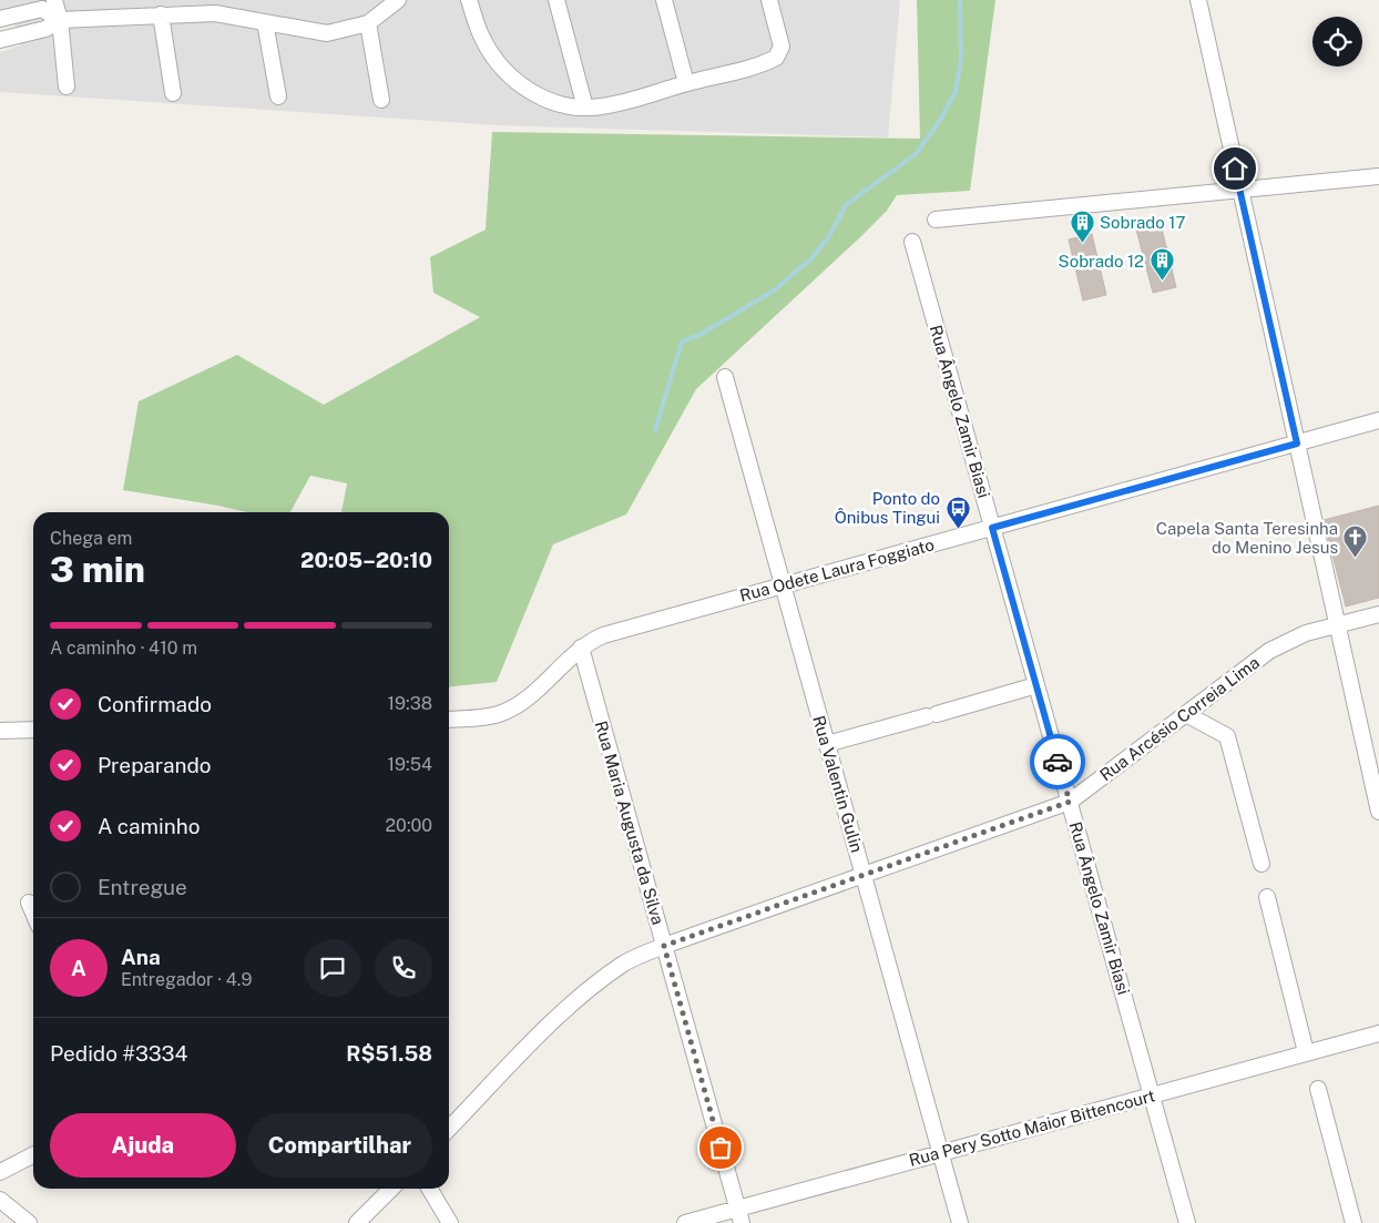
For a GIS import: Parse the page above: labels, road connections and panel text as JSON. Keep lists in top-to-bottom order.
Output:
{
  "streets": {
    "street": [
      "Rua Ângelo Zamir Biasi",
      "Rua Odete Laura Foggiato",
      "Rua Arcésio Correia Lima",
      "Rua Valentin Gulin",
      "Rua Maria Augusta da Silva",
      "Rua Pery Sotto Maior Bittencourt"
    ]
  },
  "crossings": [
    ["Rua Ângelo Zamir Biasi", "Rua Odete Laura Foggiato"],
    ["Rua Ângelo Zamir Biasi", "Rua Arcésio Correia Lima"],
    ["Rua Ângelo Zamir Biasi", "Rua Pery Sotto Maior Bittencourt"],
    ["Rua Odete Laura Foggiato", "Rua Valentin Gulin"],
    ["Rua Odete Laura Foggiato", "Rua Maria Augusta da Silva"],
    ["Rua Arcésio Correia Lima", "Rua Valentin Gulin"],
    ["Rua Arcésio Correia Lima", "Rua Maria Augusta da Silva"],
    ["Rua Valentin Gulin", "Rua Pery Sotto Maior Bittencourt"],
    ["Rua Maria Augusta da Silva", "Rua Pery Sotto Maior Bittencourt"]
  ],
  "places": {
    "building": ["Sobrado 17", "Sobrado 12"],
    "bus stop": ["Ponto do Ônibus Tingui"],
    "church": ["Capela Santa Teresinha do Menino Jesus"]
  },
  "page": {
    "heading": ["3 min", "Chega em", "20:05–20:10"],
    "panel": [
      "Ana",
      "Entregador · 4.9",
      "Pedido #3334",
      "R$51.58"
    ],
    "bar": "A caminho · 410 m",
    "list": [
      ["Confirmado", "19:38"],
      ["Preparando", "19:54"],
      ["A caminho", "20:00"],
      "Entregue"
    ],
    "round": "A",
    "buttons": ["Ajuda", "Compartilhar"]
  }
}
